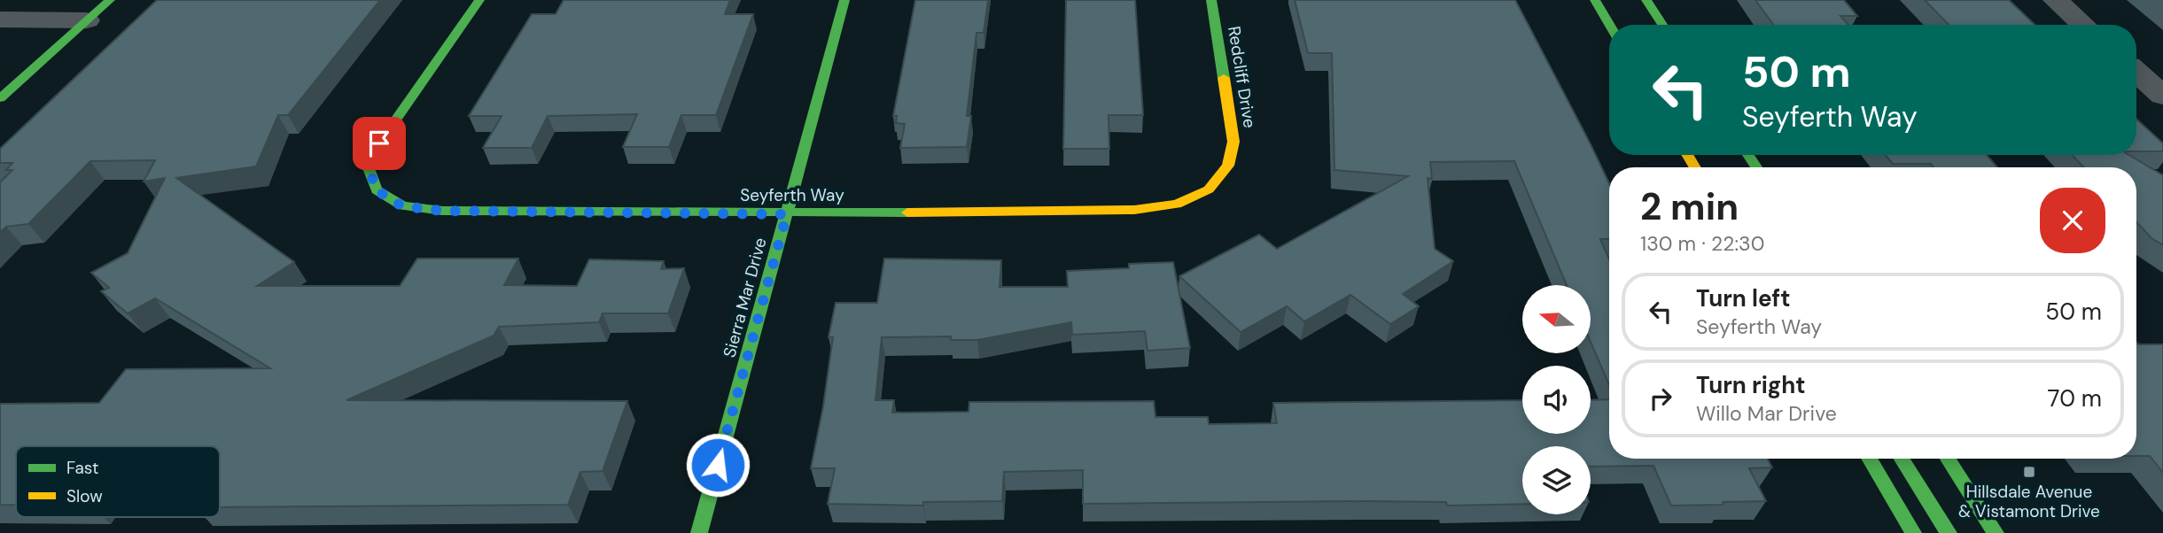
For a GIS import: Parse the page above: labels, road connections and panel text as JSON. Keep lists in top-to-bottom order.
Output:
{
  "streets": {
    "main road": ["Redcliff Drive", "Seyferth Way", "Sierra Mar Drive"]
  },
  "crossings": [
    ["Redcliff Drive", "Seyferth Way"],
    ["Seyferth Way", "Sierra Mar Drive"]
  ],
  "places": {
    "transit": ["Hillsdale Avenue & Vistamont Drive"]
  },
  "legend": ["Fast", "Slow"],
  "north": "left",
  "page": {
    "turn": ["50 m", "Seyferth Way"],
    "heading": ["2 min", "130 m · 22:30"],
    "list": [
      {
        "name": "Turn left",
        "note": "Seyferth Way",
        "value": "50 m"
      },
      {
        "name": "Turn right",
        "note": "Willo Mar Drive",
        "value": "70 m"
      }
    ]
  }
}
